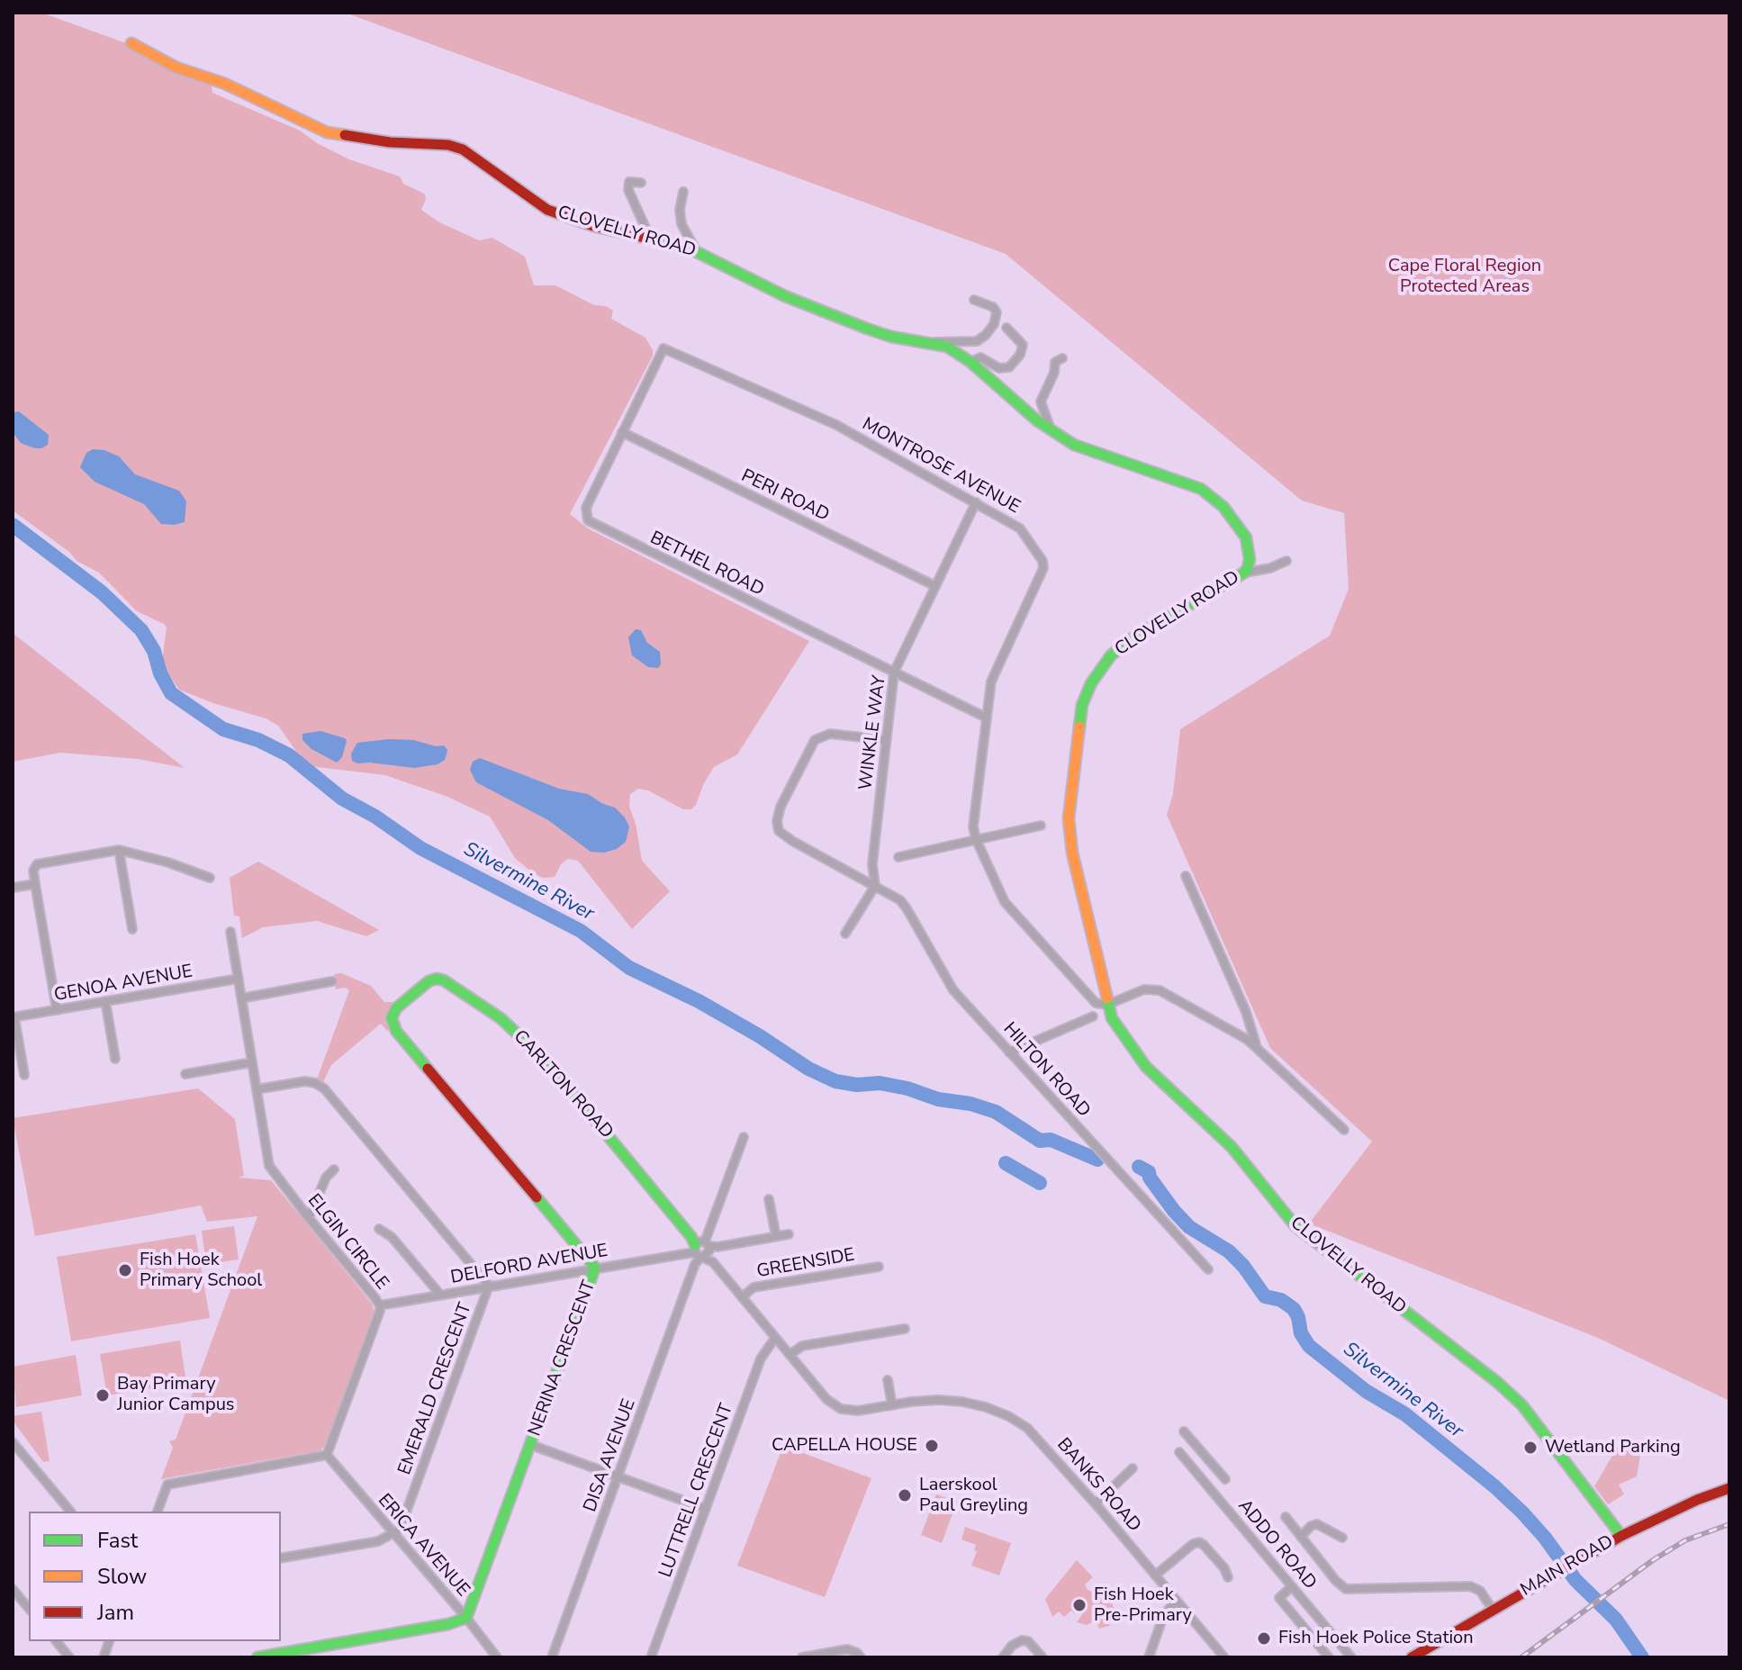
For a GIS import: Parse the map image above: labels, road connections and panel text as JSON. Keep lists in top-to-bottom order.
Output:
{
  "streets": {
    "street": [
      "CLOVELLY ROAD",
      "MONTROSE AVENUE",
      "PERI ROAD",
      "BETHEL ROAD",
      "WINKLE WAY",
      "GENOA AVENUE",
      "HILTON ROAD",
      "CARLTON ROAD",
      "ELGIN CIRCLE",
      "GREENSIDE",
      "DELFORD AVENUE",
      "NERINA CRESCENT",
      "EMERALD CRESCENT",
      "DISA AVENUE",
      "BANKS ROAD",
      "LUTTRELL CRESCENT",
      "ADDO ROAD",
      "ERICA AVENUE",
      "MAIN ROAD"
    ]
  },
  "crossings": [
    ["CLOVELLY ROAD", "MONTROSE AVENUE"],
    ["CLOVELLY ROAD", "MAIN ROAD"],
    ["MONTROSE AVENUE", "BETHEL ROAD"],
    ["MONTROSE AVENUE", "WINKLE WAY"],
    ["PERI ROAD", "BETHEL ROAD"],
    ["PERI ROAD", "WINKLE WAY"],
    ["BETHEL ROAD", "WINKLE WAY"],
    ["WINKLE WAY", "HILTON ROAD"],
    ["GENOA AVENUE", "ELGIN CIRCLE"],
    ["CARLTON ROAD", "GREENSIDE"],
    ["CARLTON ROAD", "DELFORD AVENUE"],
    ["CARLTON ROAD", "NERINA CRESCENT"],
    ["CARLTON ROAD", "DISA AVENUE"],
    ["CARLTON ROAD", "BANKS ROAD"],
    ["CARLTON ROAD", "LUTTRELL CRESCENT"],
    ["ELGIN CIRCLE", "DELFORD AVENUE"],
    ["ELGIN CIRCLE", "EMERALD CRESCENT"],
    ["ELGIN CIRCLE", "ERICA AVENUE"],
    ["DELFORD AVENUE", "NERINA CRESCENT"],
    ["DELFORD AVENUE", "EMERALD CRESCENT"],
    ["DELFORD AVENUE", "DISA AVENUE"],
    ["NERINA CRESCENT", "ERICA AVENUE"],
    ["EMERALD CRESCENT", "ERICA AVENUE"]
  ],
  "water": ["Silvermine River"],
  "parks": ["Cape Floral Region Protected Areas"],
  "places": [
    "Fish Hoek Primary School",
    "Bay Primary Junior Campus",
    "CAPELLA HOUSE",
    "Wetland Parking",
    "Laerskool Paul Greyling",
    "Fish Hoek Pre-Primary",
    "Fish Hoek Police Station"
  ],
  "legend": ["Fast", "Slow", "Jam"]
}
